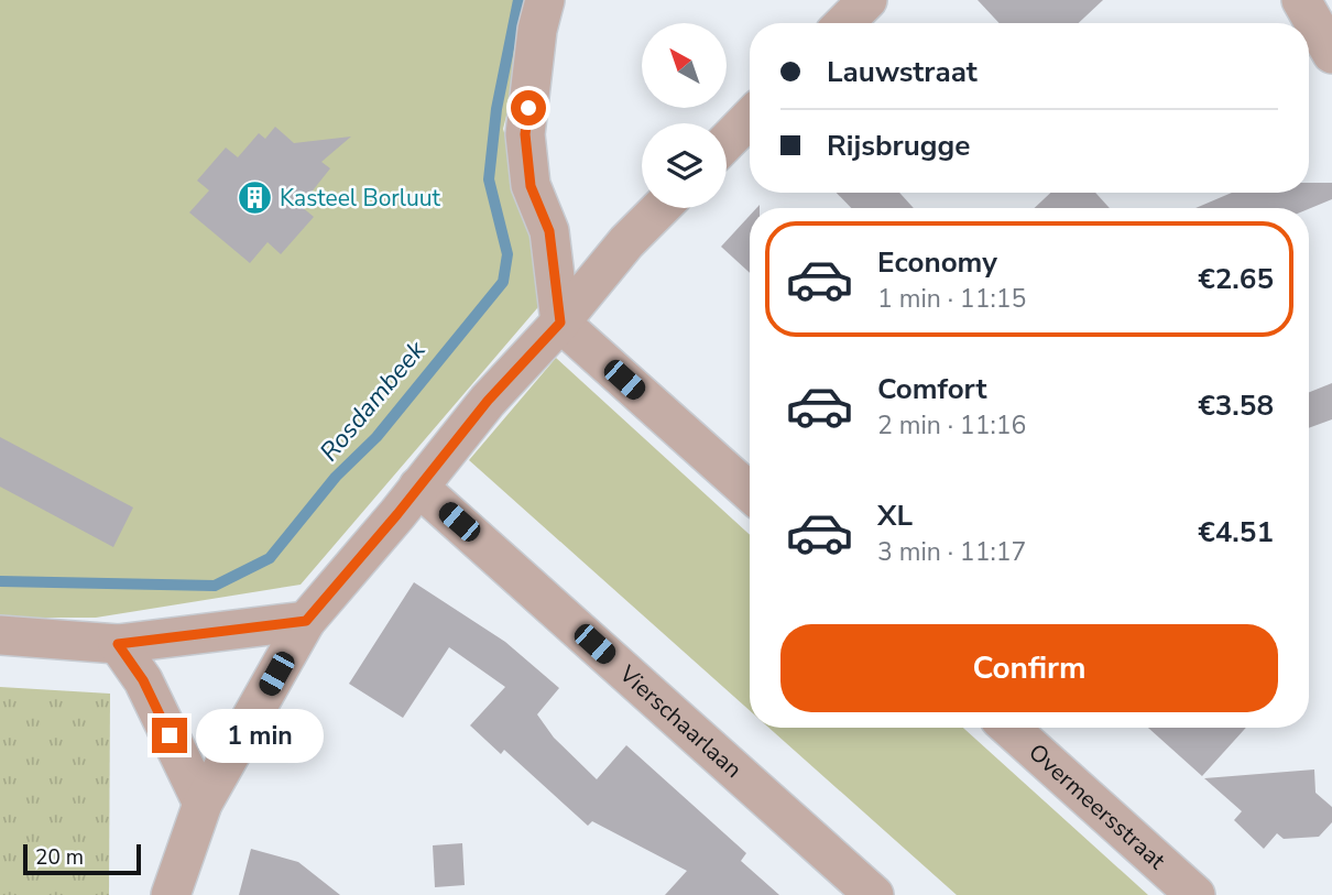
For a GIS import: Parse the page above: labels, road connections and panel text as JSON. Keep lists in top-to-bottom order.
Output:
{
  "streets": {
    "street": ["Vierschaarlaan", "Overmeersstraat"]
  },
  "water": ["Rosdambeek"],
  "places": {
    "building": ["Kasteel Borluut"]
  },
  "scale_bar": "20 m",
  "north": "top left",
  "page": {
    "banner": ["Lauwstraat", "Rijsbrugge"],
    "list": [
      {
        "name": "Economy",
        "note": "1 min · 11:15",
        "value": "€2.65"
      },
      {
        "name": "Comfort",
        "note": "2 min · 11:16",
        "value": "€3.58"
      },
      {
        "name": "XL",
        "note": "3 min · 11:17",
        "value": "€4.51"
      }
    ],
    "buttons": "Confirm",
    "bubble": "1 min",
    "scale": "20 m"
  }
}
